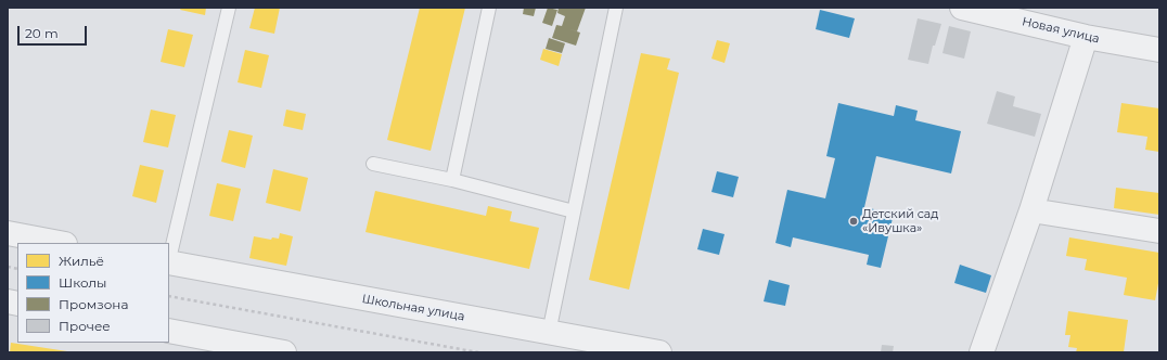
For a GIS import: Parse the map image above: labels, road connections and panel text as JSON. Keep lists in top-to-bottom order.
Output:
{
  "streets": {
    "street": ["Новая улица", "Школьная улица"]
  },
  "places": ["Детский сад «Ивушка»"],
  "legend": [
    "Жильё",
    "Школы",
    "Промзона",
    "Прочее"
  ],
  "scale_bar": "20 m"
}
